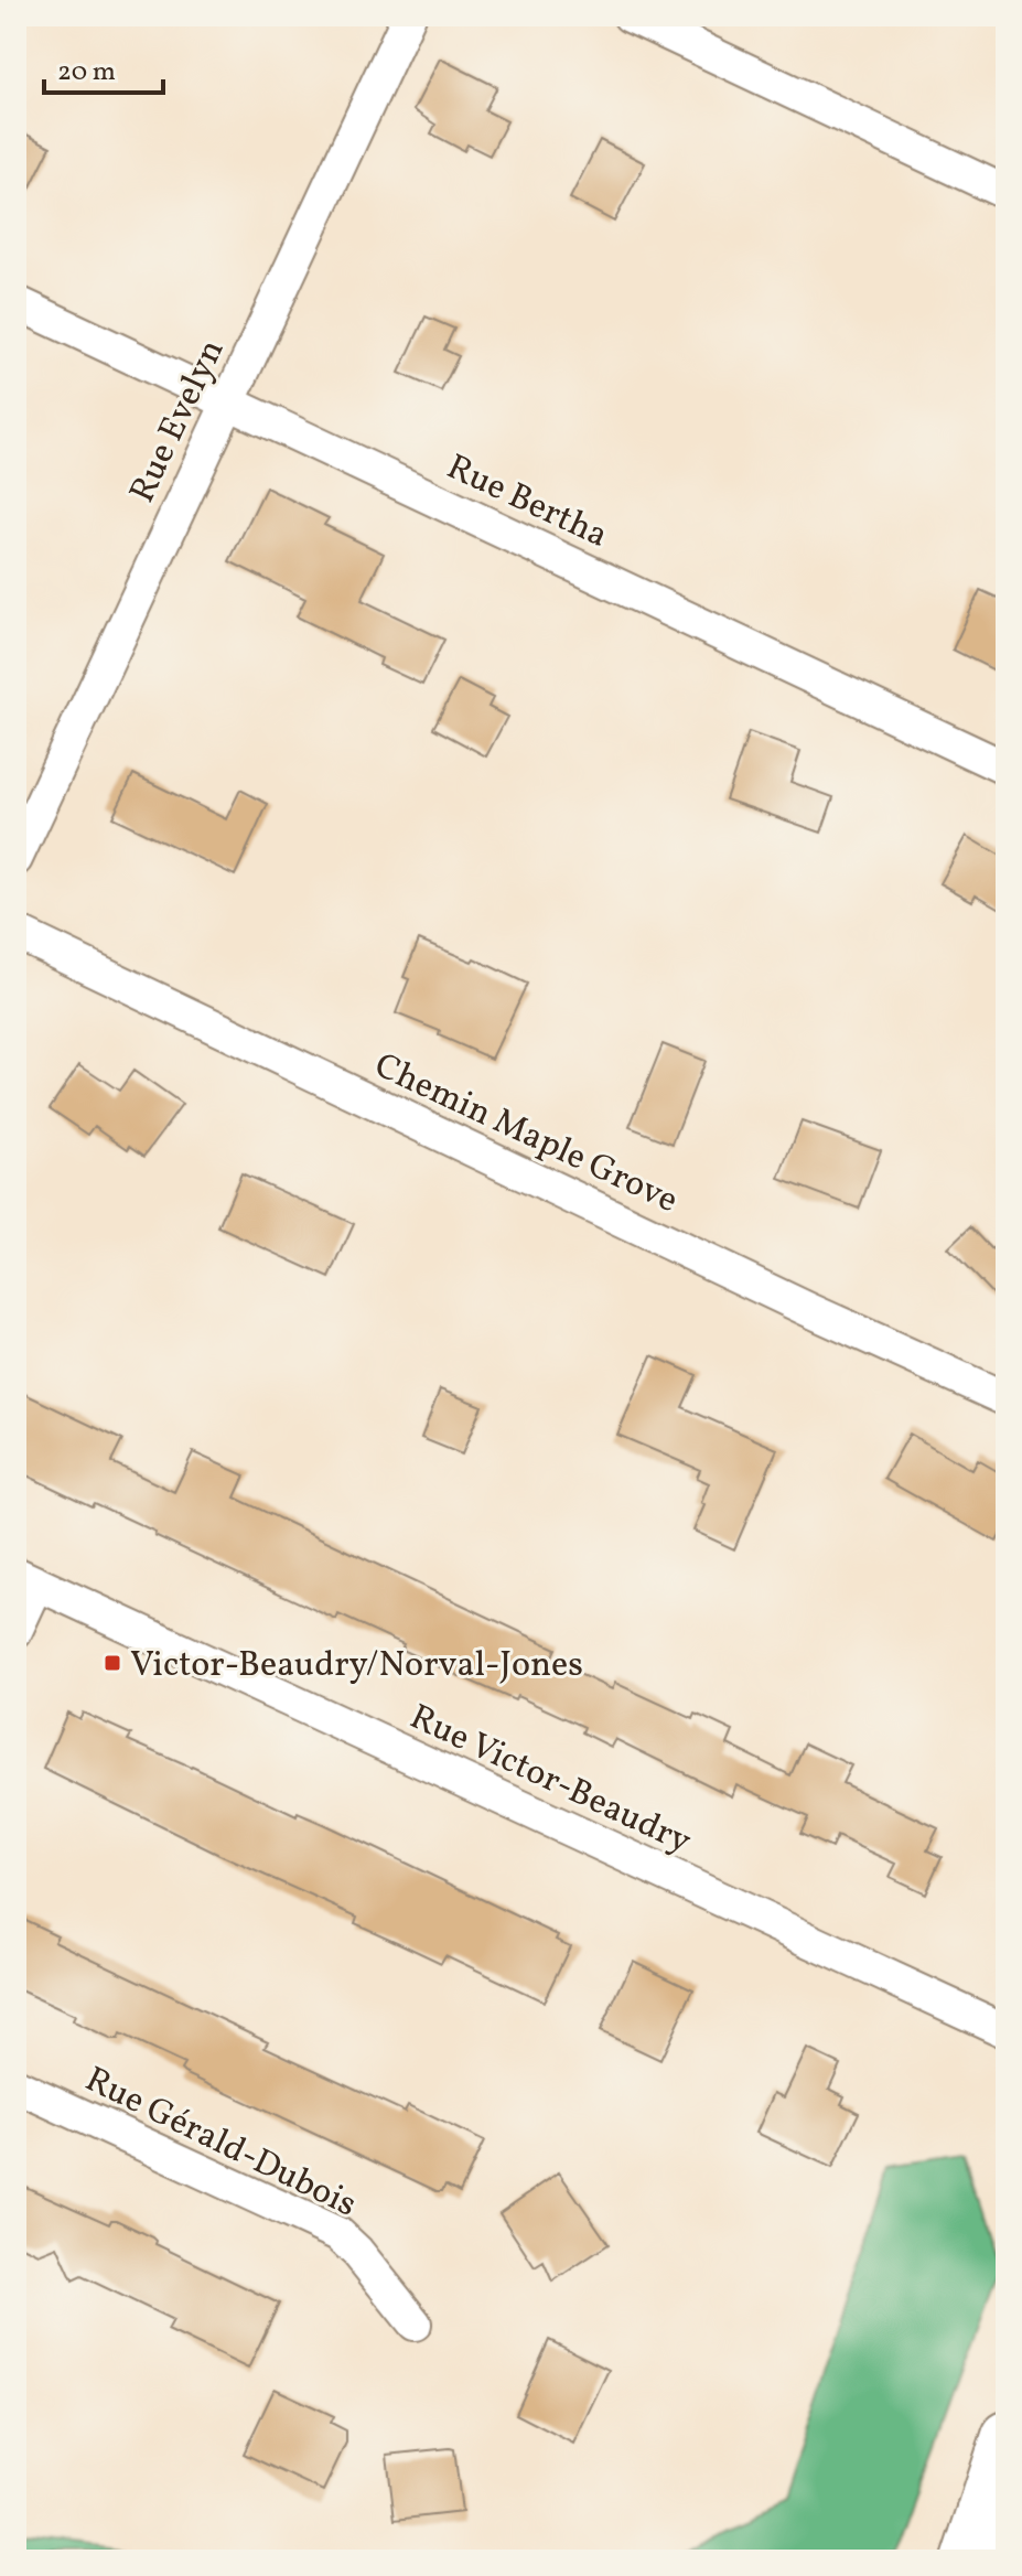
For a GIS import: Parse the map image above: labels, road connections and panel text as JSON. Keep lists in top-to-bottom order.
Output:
{
  "streets": {
    "street": [
      "Rue Evelyn",
      "Rue Bertha",
      "Chemin Maple Grove",
      "Rue Victor-Beaudry",
      "Rue Gérald-Dubois"
    ]
  },
  "crossings": [
    ["Rue Evelyn", "Rue Bertha"]
  ],
  "places": {
    "transit": ["Victor-Beaudry/Norval-Jones"]
  },
  "scale_bar": "20 m"
}
